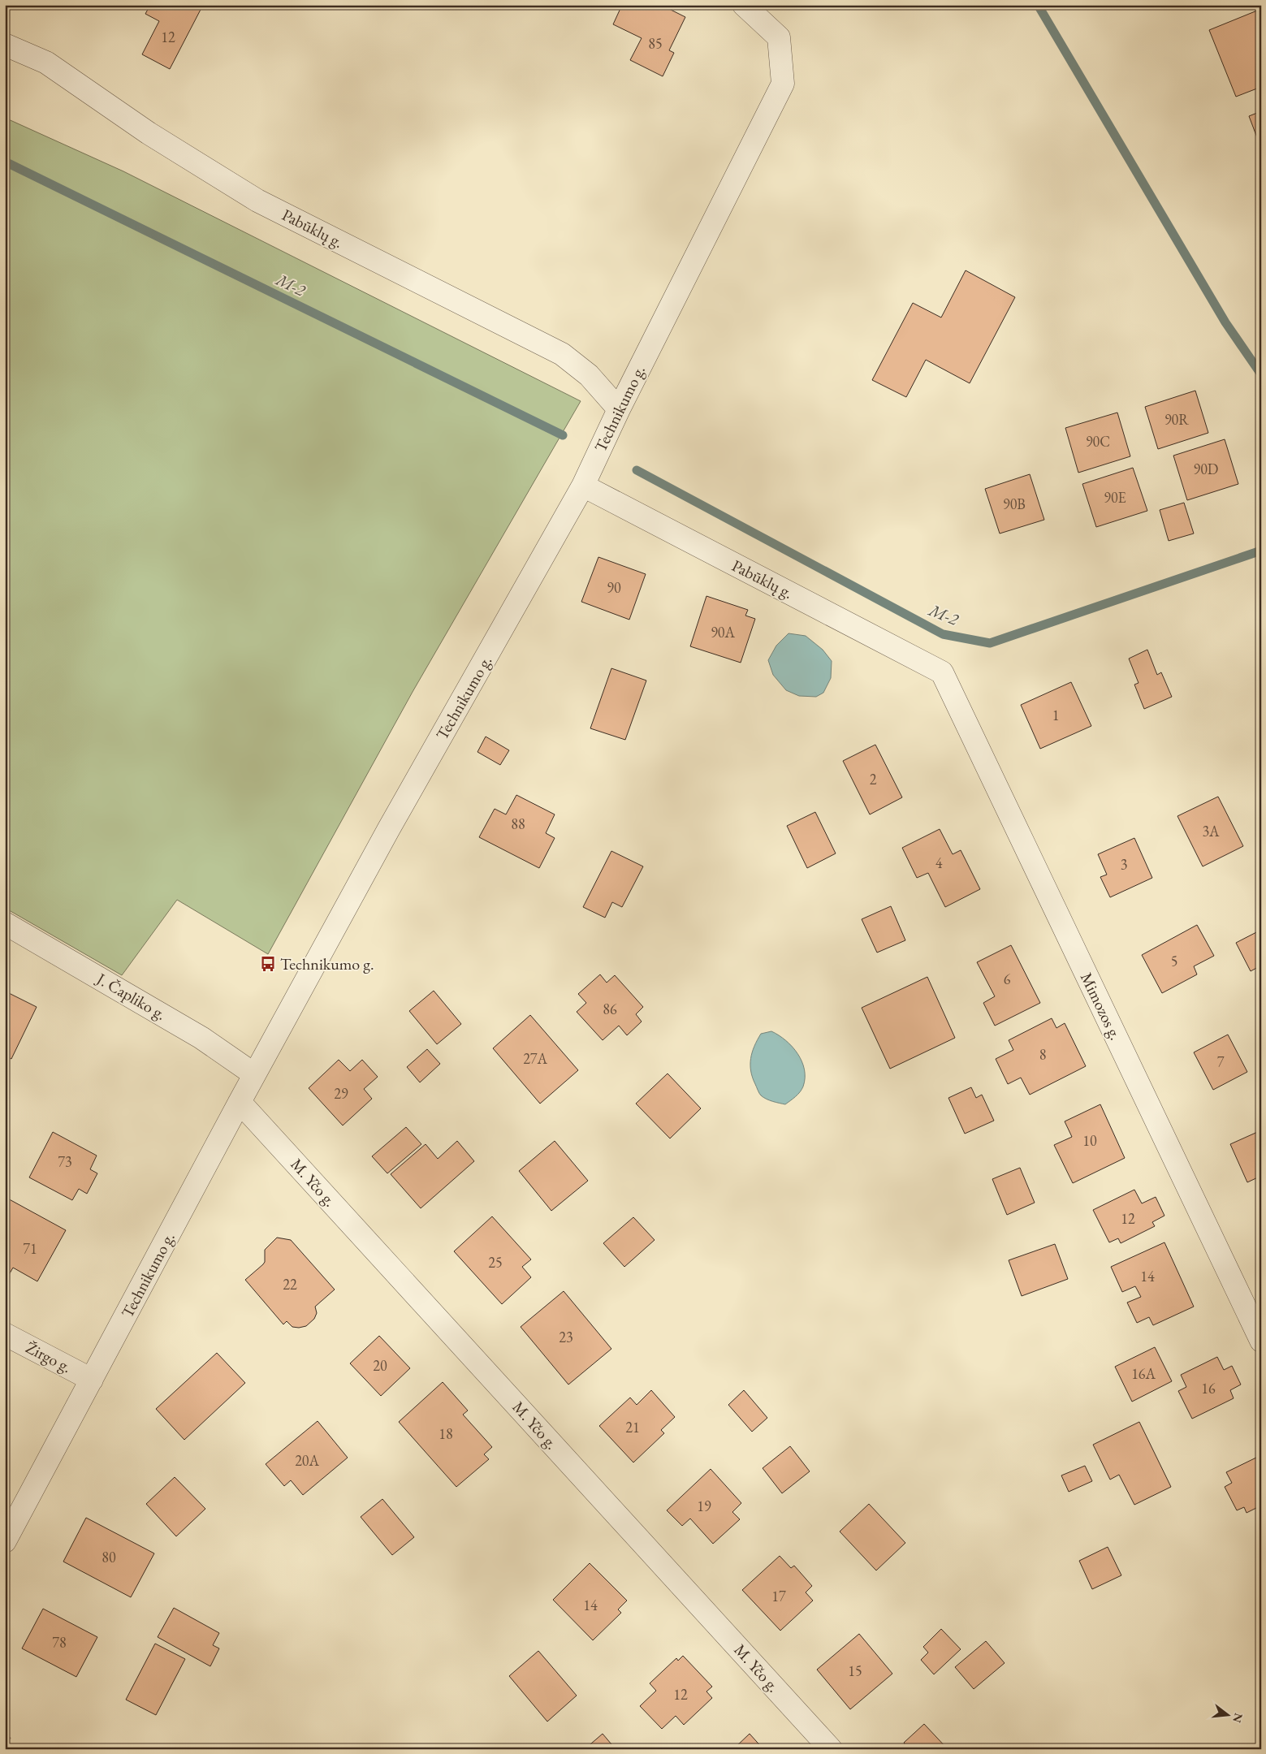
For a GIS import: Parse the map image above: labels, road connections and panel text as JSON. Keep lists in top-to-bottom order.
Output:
{
  "streets": {
    "street": [
      "Pabūklų g.",
      "Technikumo g.",
      "J. Čapliko g.",
      "Mimozos g.",
      "M. Yčo g.",
      "Žirgo g."
    ]
  },
  "crossings": [
    ["Pabūklų g.", "Technikumo g."],
    ["Pabūklų g.", "Mimozos g."],
    ["Technikumo g.", "J. Čapliko g."],
    ["Technikumo g.", "M. Yčo g."],
    ["Technikumo g.", "Žirgo g."]
  ],
  "water": ["M-2"],
  "places": {
    "bus stop": ["Technikumo g."]
  },
  "house_numbers": [
    "12",
    "85",
    "90R",
    "90C",
    "90D",
    "90E",
    "90B",
    "90",
    "90A",
    "1",
    "2",
    "88",
    "3A",
    "4",
    "3",
    "5",
    "6",
    "86",
    "8",
    "27A",
    "7",
    "29",
    "10",
    "73",
    "12",
    "71",
    "25",
    "14",
    "22",
    "23",
    "20",
    "16A",
    "16",
    "21",
    "18",
    "20A",
    "19",
    "80",
    "17",
    "14",
    "78",
    "15",
    "12"
  ],
  "north": "right"
}
